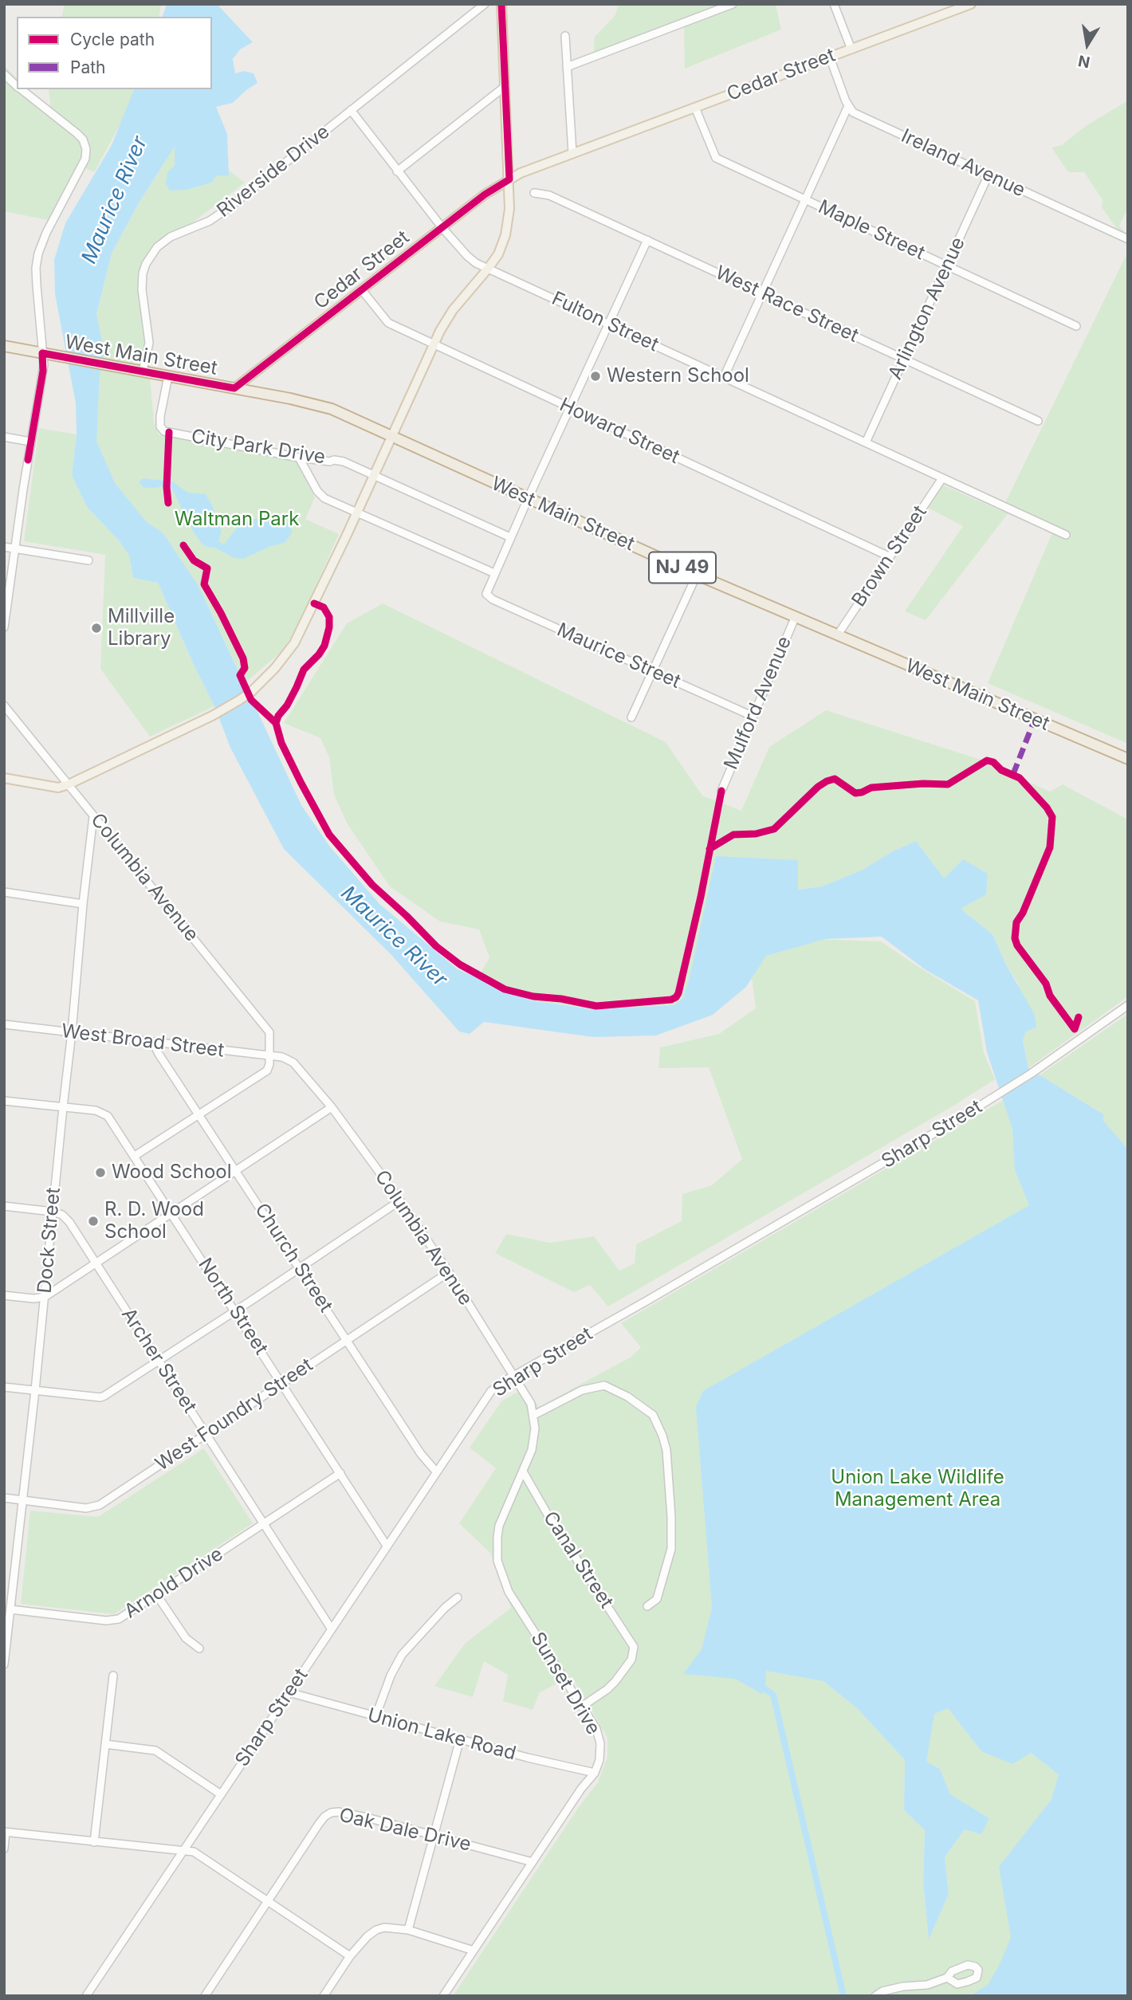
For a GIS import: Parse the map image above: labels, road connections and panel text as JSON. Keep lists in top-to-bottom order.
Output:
{
  "streets": {
    "highway": ["West Main Street", "NJ 49"],
    "main road": ["Cedar Street"],
    "street": [
      "Ireland Avenue",
      "Riverside Drive",
      "Maple Street",
      "West Race Street",
      "Arlington Avenue",
      "Fulton Street",
      "Howard Street",
      "City Park Drive",
      "Brown Street",
      "Maurice Street",
      "Mulford Avenue",
      "Columbia Avenue",
      "West Broad Street",
      "Sharp Street",
      "Dock Street",
      "Church Street",
      "North Street",
      "Archer Street",
      "West Foundry Street",
      "Canal Street",
      "Arnold Drive",
      "Sunset Drive",
      "Union Lake Road",
      "Oak Dale Drive"
    ]
  },
  "crossings": [
    ["Cedar Street", "Maple Street"],
    ["Cedar Street", "Fulton Street"],
    ["Cedar Street", "West Main Street"],
    ["Cedar Street", "Howard Street"],
    ["Ireland Avenue", "Arlington Avenue"],
    ["Riverside Drive", "Fulton Street"],
    ["Riverside Drive", "West Main Street"],
    ["Maple Street", "Arlington Avenue"],
    ["West Race Street", "Arlington Avenue"],
    ["Arlington Avenue", "Fulton Street"],
    ["Fulton Street", "Brown Street"],
    ["West Main Street", "City Park Drive"],
    ["West Main Street", "Brown Street"],
    ["West Main Street", "NJ 49"],
    ["West Main Street", "Mulford Avenue"],
    ["Howard Street", "Brown Street"],
    ["Maurice Street", "Mulford Avenue"],
    ["Columbia Avenue", "West Broad Street"],
    ["Columbia Avenue", "Sharp Street"],
    ["Columbia Avenue", "Dock Street"],
    ["Columbia Avenue", "West Foundry Street"],
    ["Columbia Avenue", "Sunset Drive"],
    ["West Broad Street", "Dock Street"],
    ["West Broad Street", "Church Street"],
    ["Sharp Street", "Church Street"],
    ["Sharp Street", "North Street"],
    ["Sharp Street", "Archer Street"],
    ["Sharp Street", "Union Lake Road"],
    ["Dock Street", "North Street"],
    ["Dock Street", "Archer Street"],
    ["Dock Street", "West Foundry Street"],
    ["Dock Street", "Arnold Drive"],
    ["Church Street", "West Foundry Street"],
    ["North Street", "West Foundry Street"],
    ["North Street", "Arnold Drive"],
    ["Archer Street", "West Foundry Street"],
    ["Archer Street", "Arnold Drive"],
    ["Canal Street", "Sunset Drive"],
    ["Sunset Drive", "Union Lake Road"],
    ["Sunset Drive", "Oak Dale Drive"]
  ],
  "water": ["Maurice River"],
  "parks": ["Waltman Park", "Union Lake Wildlife Management Area"],
  "places": [
    "Western School",
    "Millville Library",
    "Wood School",
    "R. D. Wood School"
  ],
  "legend": ["Cycle path", "Path"],
  "north": "bottom"
}
